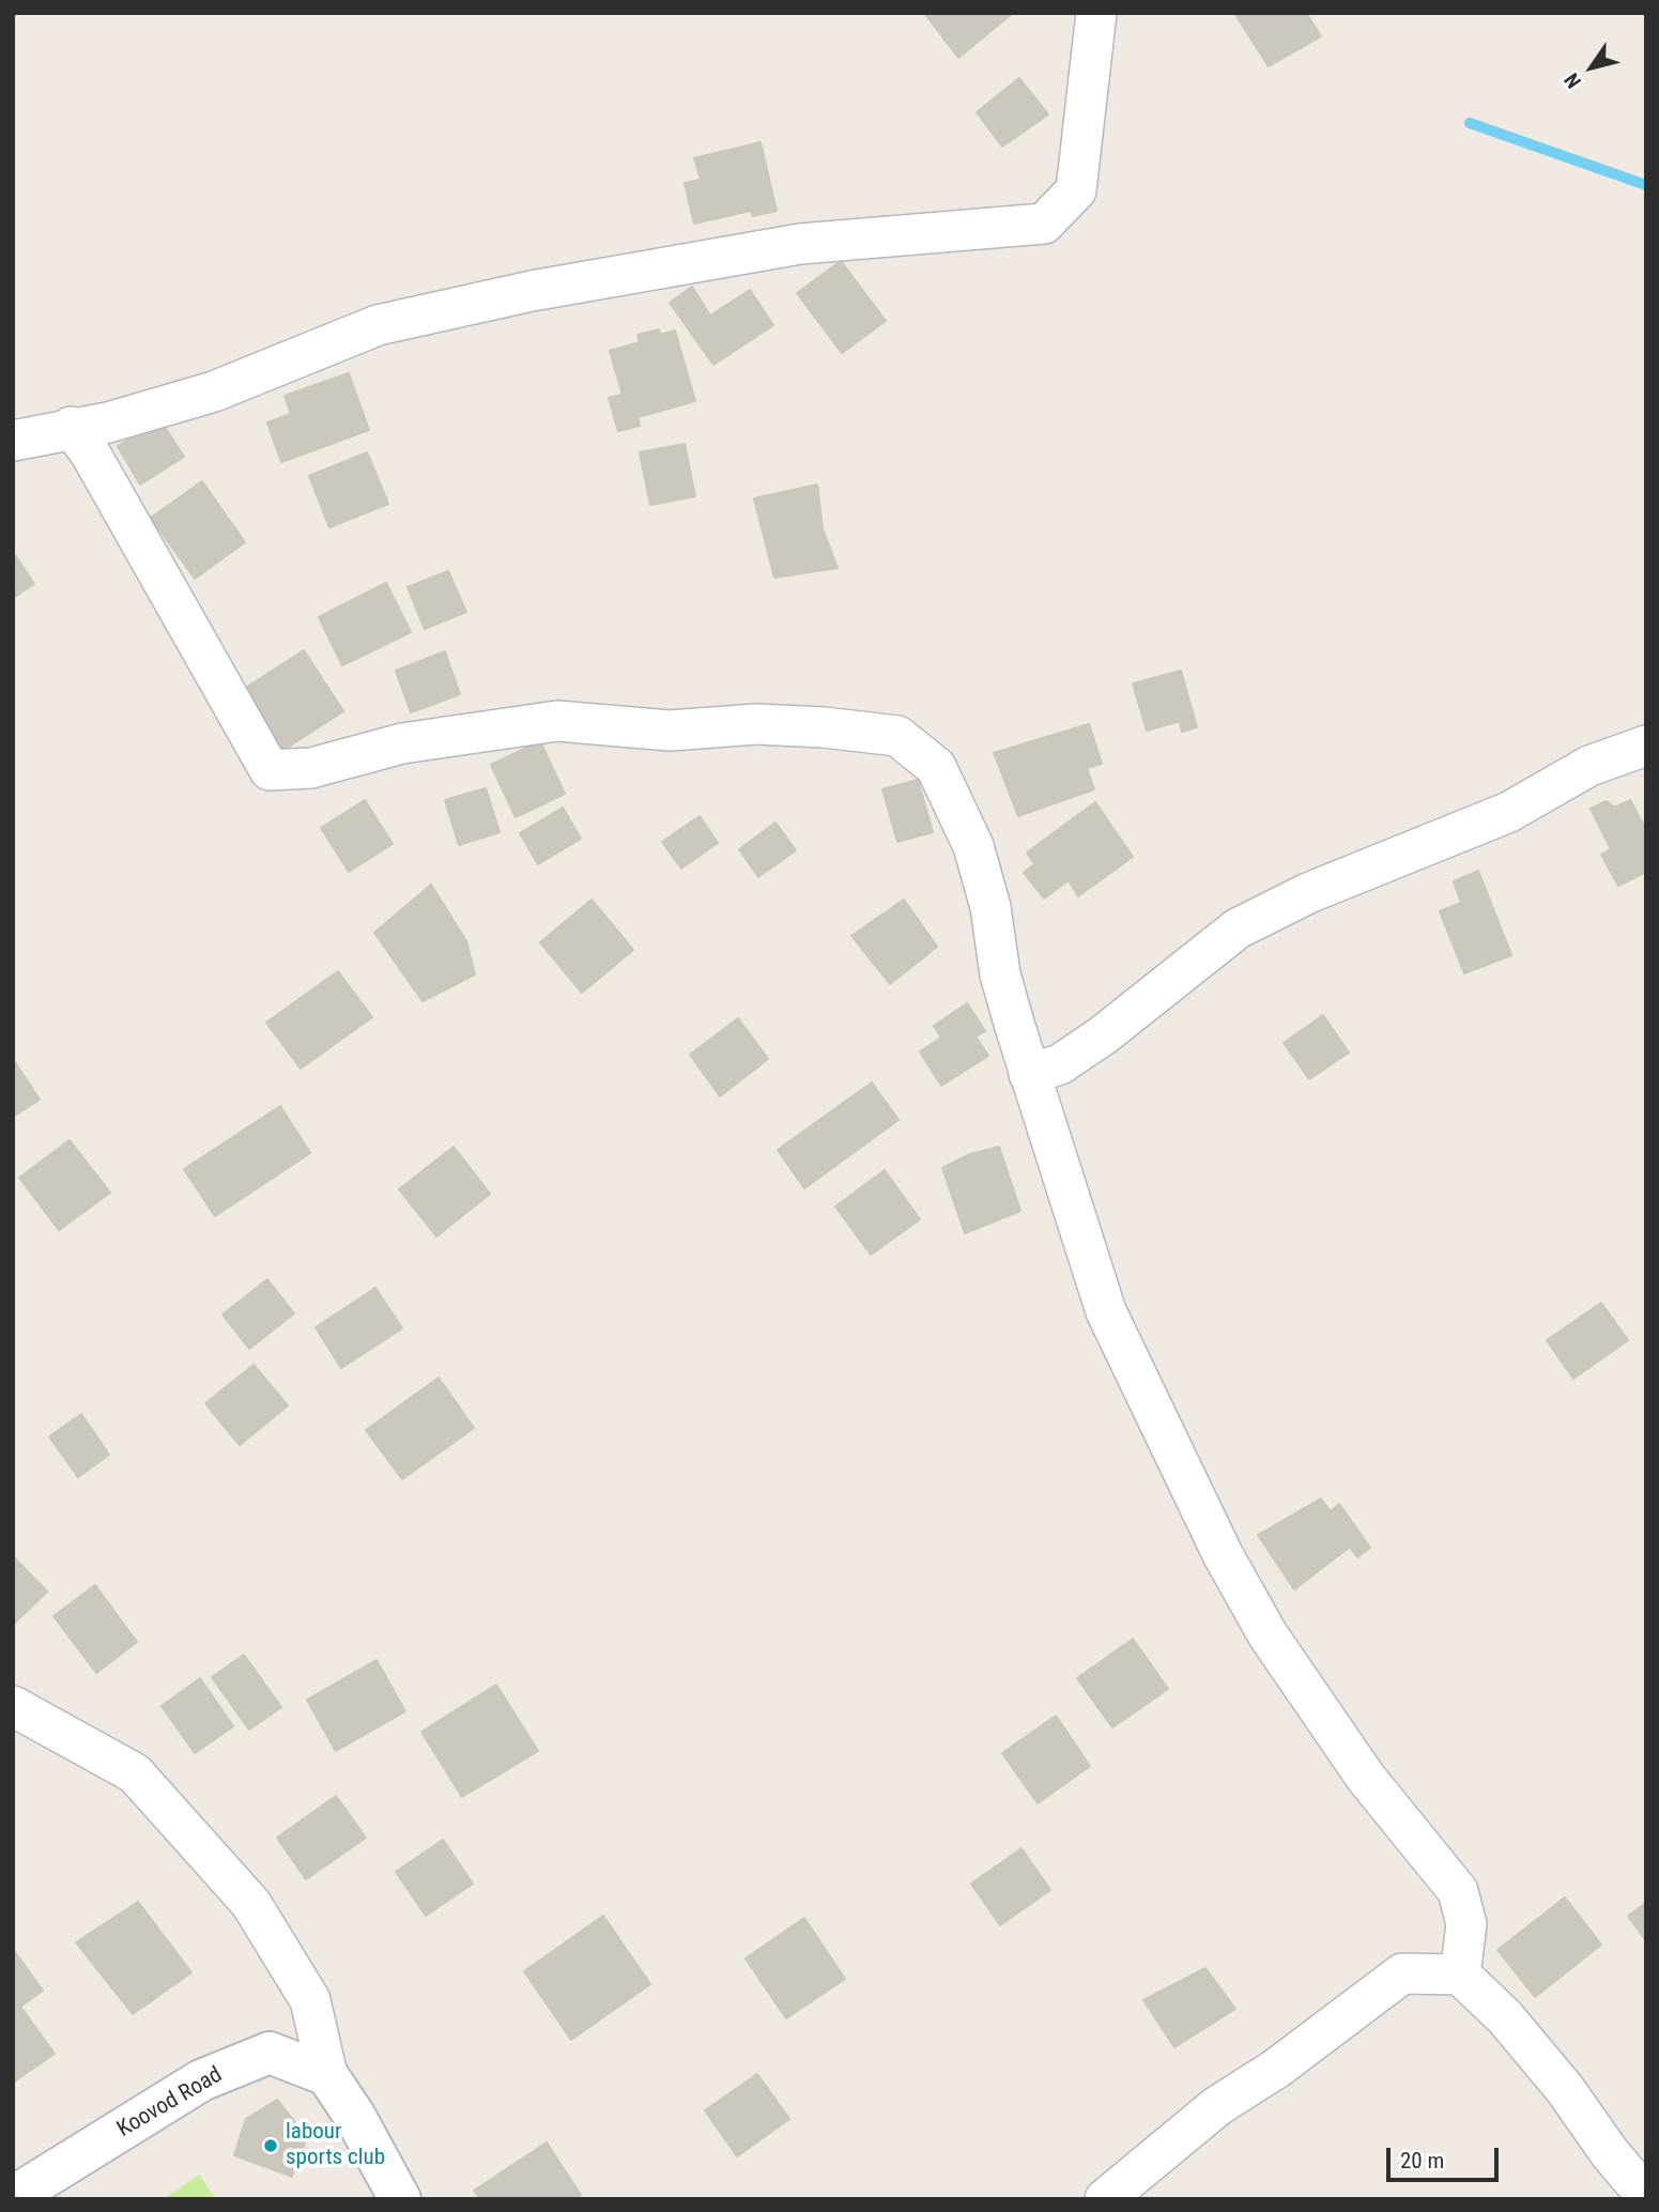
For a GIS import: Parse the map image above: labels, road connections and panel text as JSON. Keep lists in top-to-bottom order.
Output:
{
  "streets": {
    "main road": ["Koovod Road"]
  },
  "places": ["labour sports club"],
  "scale_bar": "20 m",
  "north": "bottom left"
}
